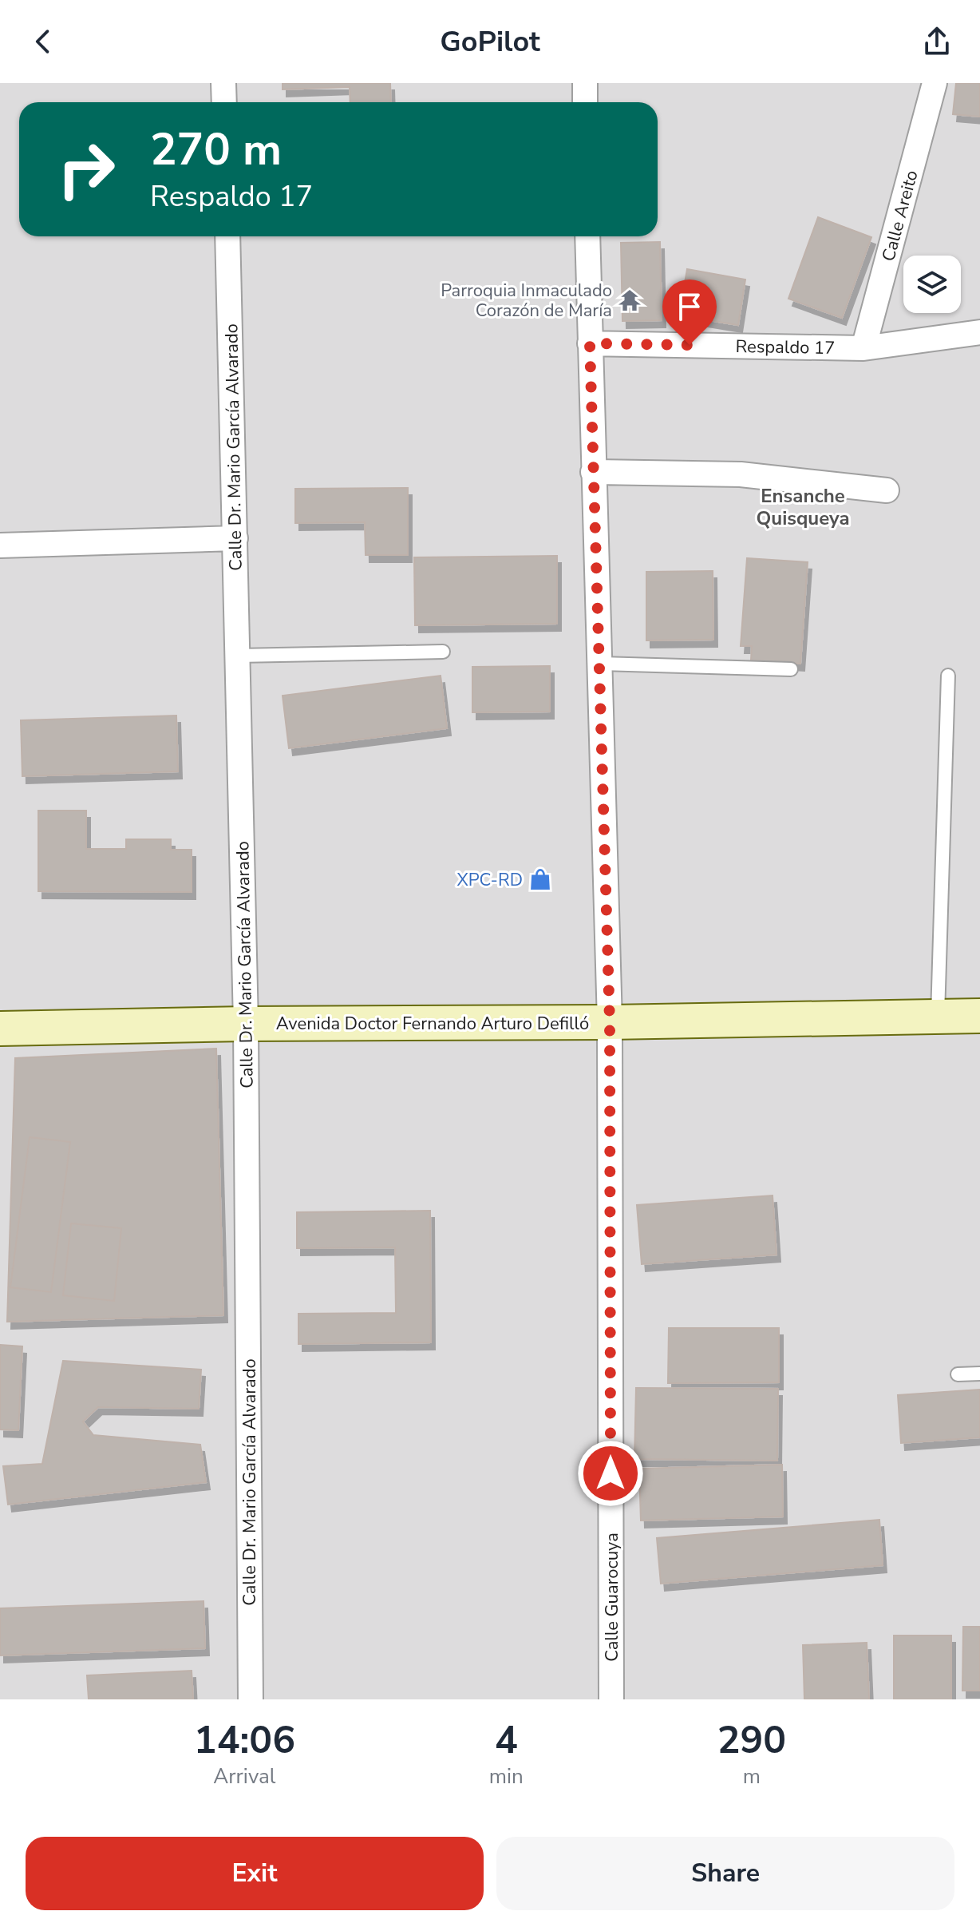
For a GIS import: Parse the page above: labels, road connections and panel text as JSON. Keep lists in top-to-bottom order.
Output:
{
  "streets": {
    "street": [
      "Calle Areito",
      "Respaldo 17",
      "Calle Dr. Mario García Alvarado",
      "Avenida Doctor Fernando Arturo Defilló",
      "Calle Guarocuya"
    ]
  },
  "crossings": [
    ["Calle Areito", "Respaldo 17"],
    ["Respaldo 17", "Calle Guarocuya"],
    ["Calle Dr. Mario García Alvarado", "Avenida Doctor Fernando Arturo Defilló"],
    ["Avenida Doctor Fernando Arturo Defilló", "Calle Guarocuya"]
  ],
  "districts": ["Ensanche Quisqueya"],
  "places": {
    "temple": ["Parroquia Inmaculado Corazón de María"],
    "shop": ["XPC-RD"]
  },
  "page": {
    "header": "GoPilot",
    "turn": ["270 m", "Respaldo 17"],
    "eta": [
      "14:06",
      "Arrival",
      "4",
      "min",
      "290",
      "m"
    ],
    "buttons": ["Exit", "Share"]
  }
}
